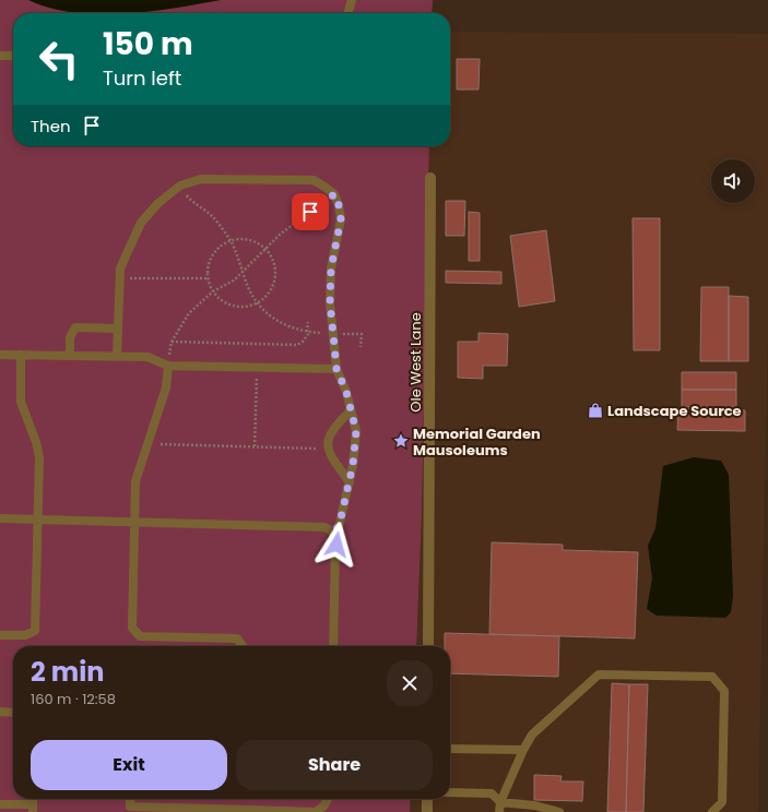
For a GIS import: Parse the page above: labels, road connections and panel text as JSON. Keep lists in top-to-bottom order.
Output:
{
  "streets": {
    "street": ["Ole West Lane"]
  },
  "places": {
    "shop": ["Landscape Source"],
    "place": ["Memorial Garden Mausoleums"]
  },
  "page": {
    "turn": ["150 m", "Turn left"],
    "then": "Then",
    "heading": ["2 min", "160 m · 12:58"],
    "buttons": ["Exit", "Share"]
  }
}
